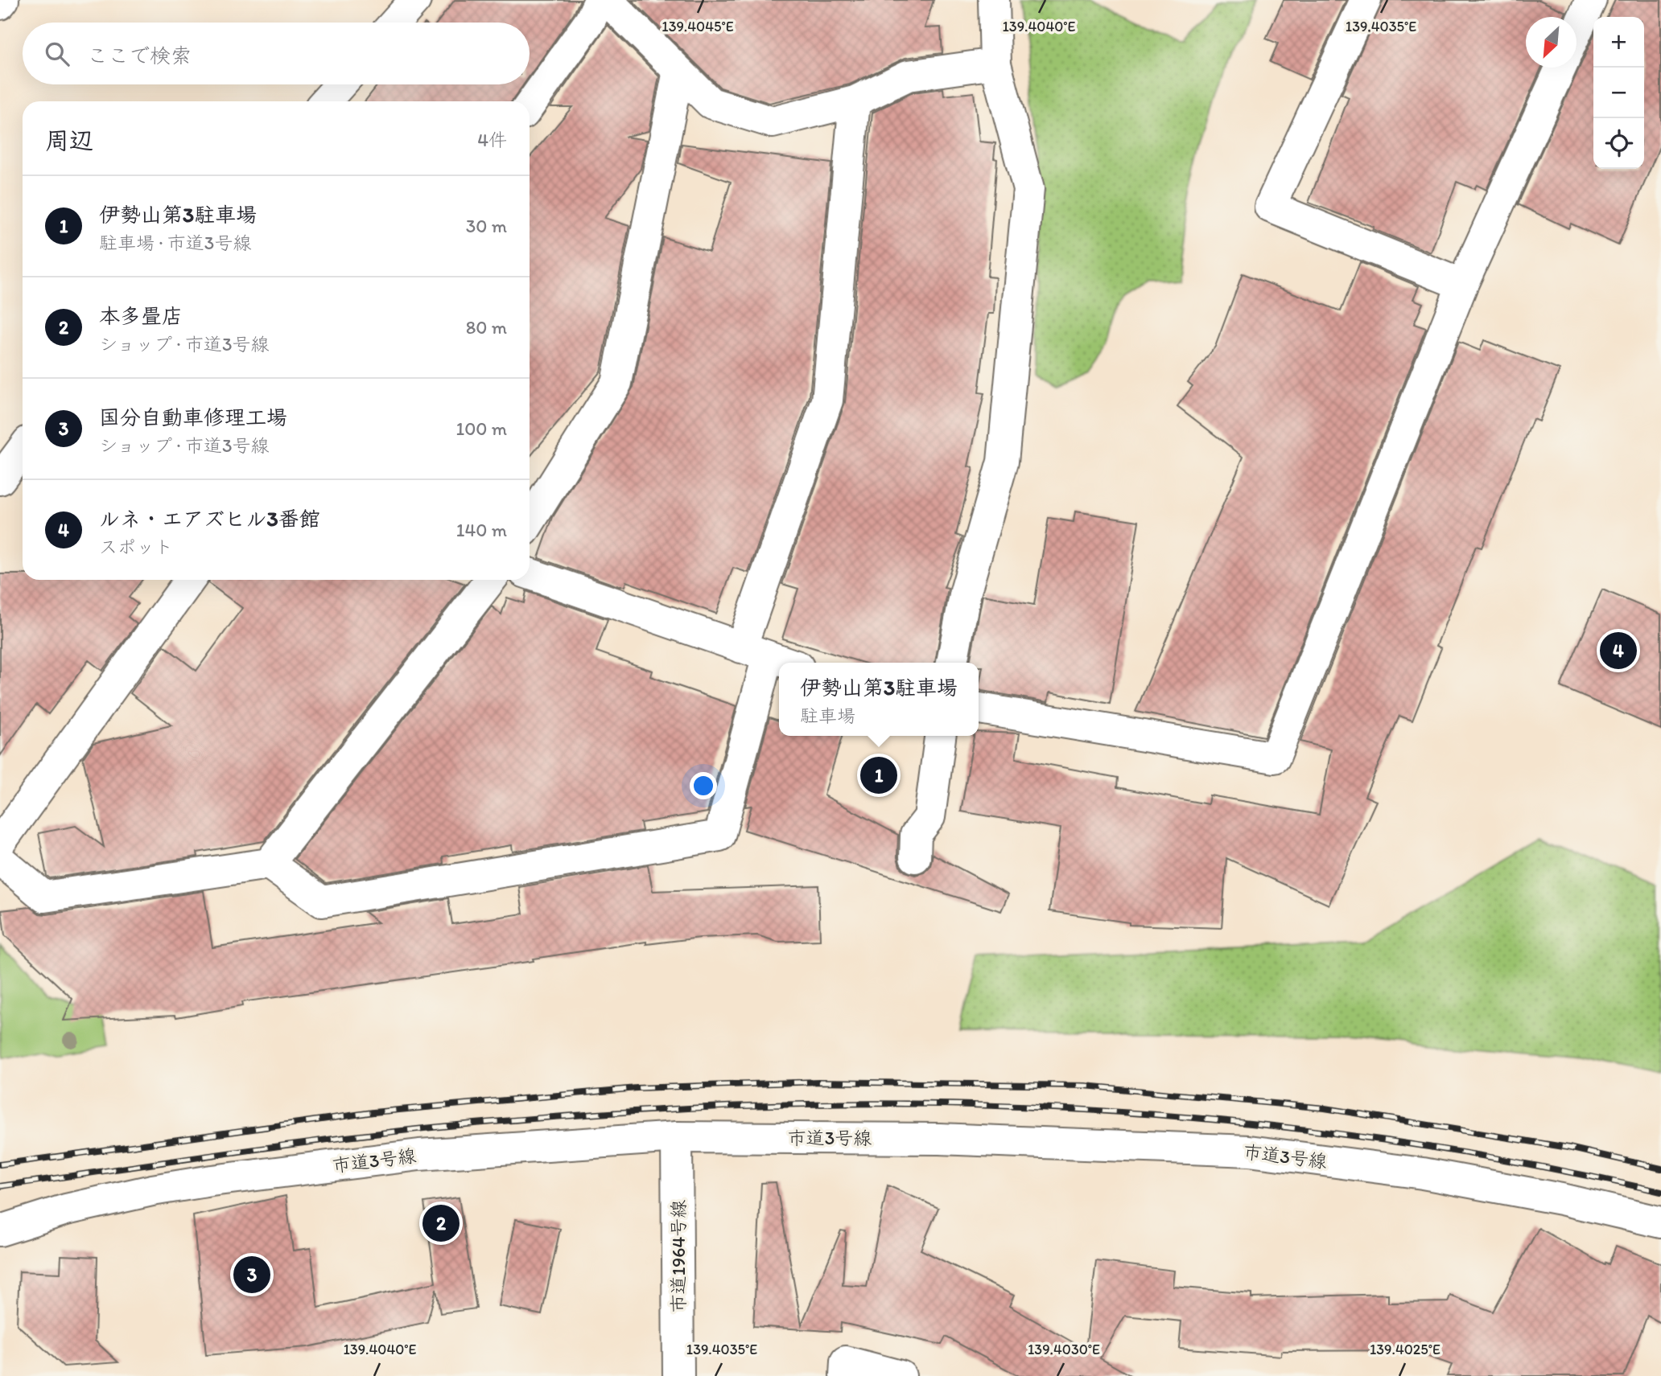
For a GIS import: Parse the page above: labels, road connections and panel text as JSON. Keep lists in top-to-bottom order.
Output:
{
  "streets": {
    "street": ["市道3号線", "市道1964号線"]
  },
  "crossings": [
    ["市道3号線", "市道1964号線"]
  ],
  "north": "bottom left",
  "page": {
    "map_buttons": ["+", "−"],
    "search": "ここで検索",
    "heading": ["周辺", "4件"],
    "list": [
      {
        "mark": "1",
        "name": "伊勢山第3駐車場",
        "note": "駐車場 · 市道3号線",
        "value": "30 m"
      },
      {
        "mark": "2",
        "name": "本多畳店",
        "note": "ショップ · 市道3号線",
        "value": "80 m"
      },
      {
        "mark": "3",
        "name": "国分自動車修理工場",
        "note": "ショップ · 市道3号線",
        "value": "100 m"
      },
      {
        "mark": "4",
        "name": "ルネ・エアズヒル3番館",
        "note": "スポット",
        "value": "140 m"
      }
    ],
    "pins": [
      "4",
      "1",
      "2",
      "3"
    ],
    "popup": ["伊勢山第3駐車場", "駐車場"]
  },
  "coordinates": [
    "139.4045°E",
    "139.4040°E",
    "139.4035°E",
    "139.4030°E",
    "139.4025°E"
  ]
}
